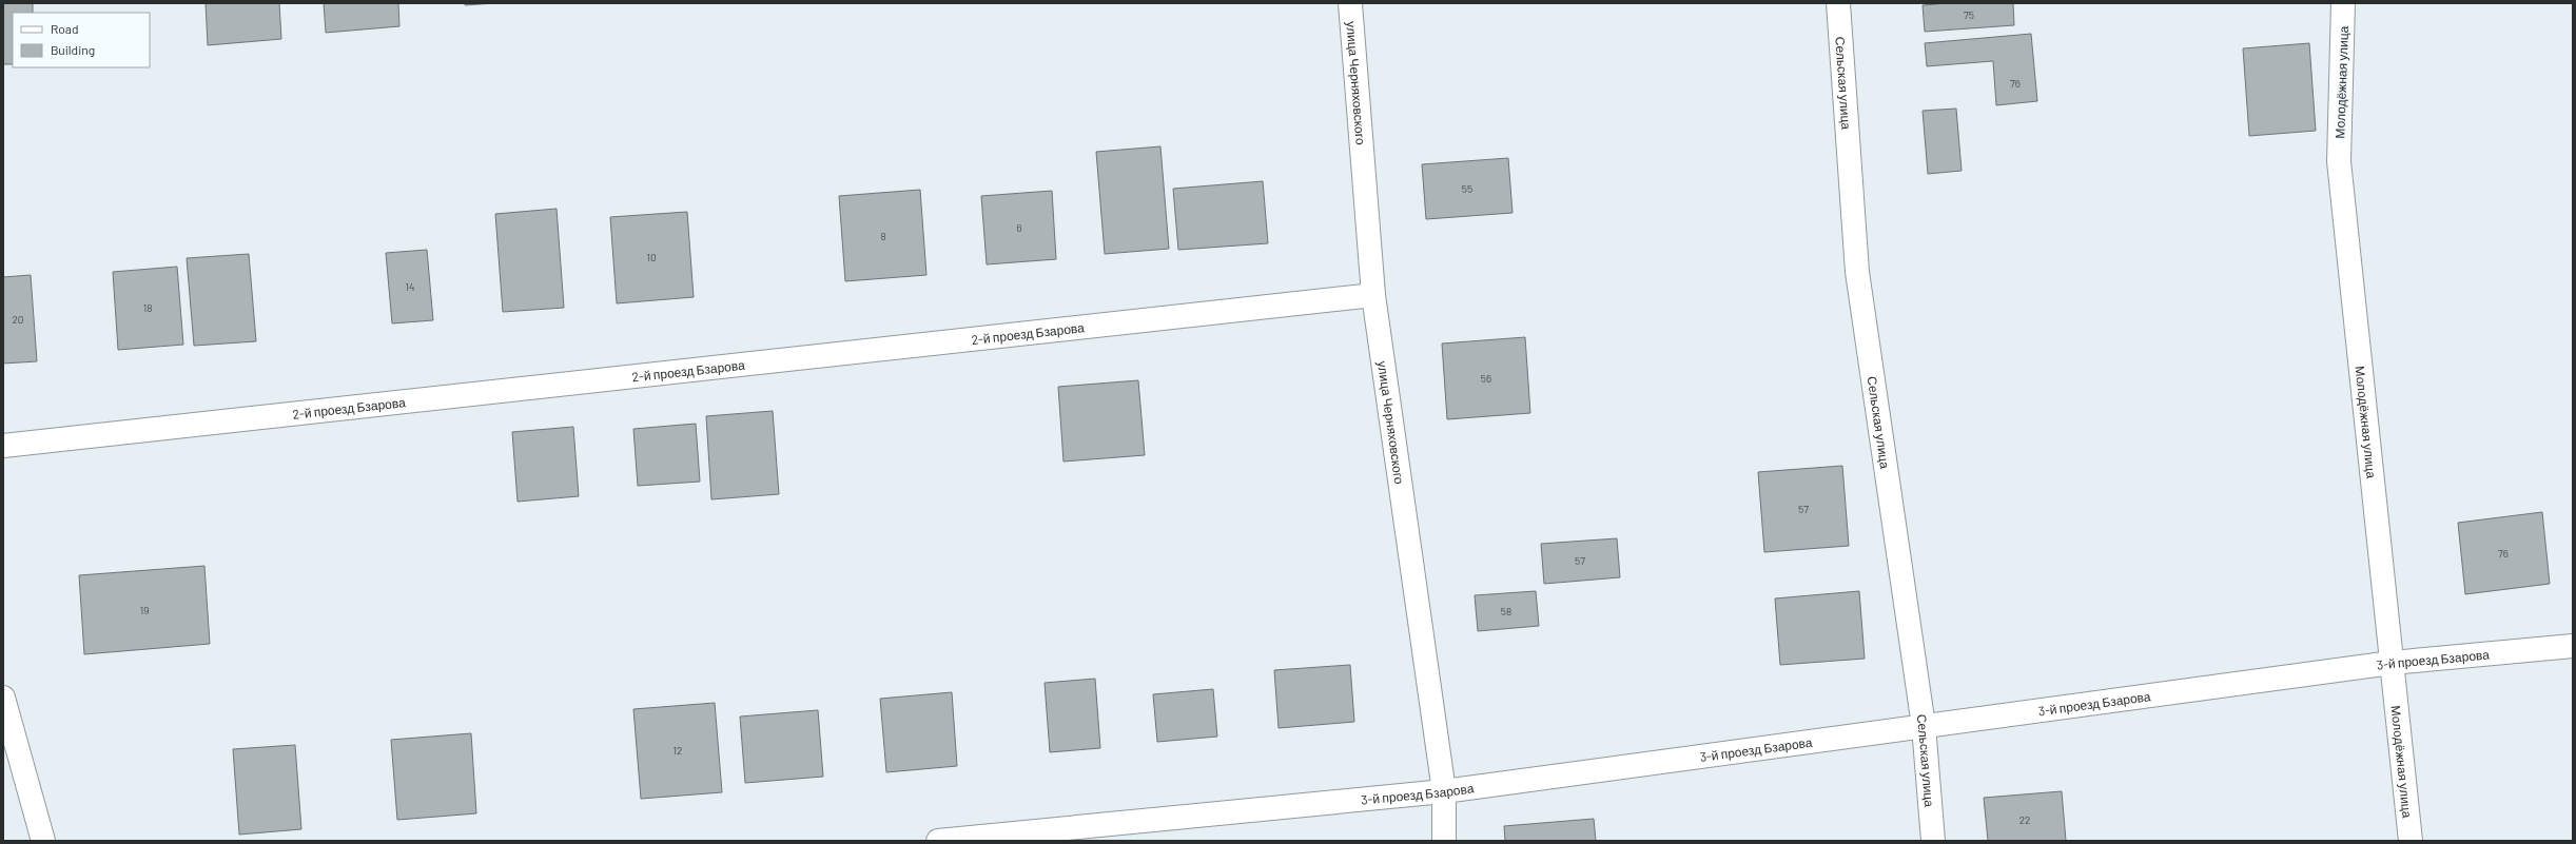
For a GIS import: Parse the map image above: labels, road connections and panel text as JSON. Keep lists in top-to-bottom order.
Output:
{
  "streets": {
    "street": [
      "Молодёжная улица",
      "улица Черняховского",
      "Сельская улица",
      "2-й проезд Бзарова",
      "3-й проезд Бзарова"
    ]
  },
  "crossings": [
    ["Молодёжная улица", "3-й проезд Бзарова"],
    ["улица Черняховского", "2-й проезд Бзарова"],
    ["улица Черняховского", "3-й проезд Бзарова"],
    ["Сельская улица", "3-й проезд Бзарова"]
  ],
  "house_numbers": [
    "75",
    "76",
    "55",
    "6",
    "8",
    "10",
    "14",
    "18",
    "20",
    "56",
    "57",
    "76",
    "57",
    "19",
    "58",
    "12",
    "22"
  ],
  "legend": ["Road", "Building"]
}
